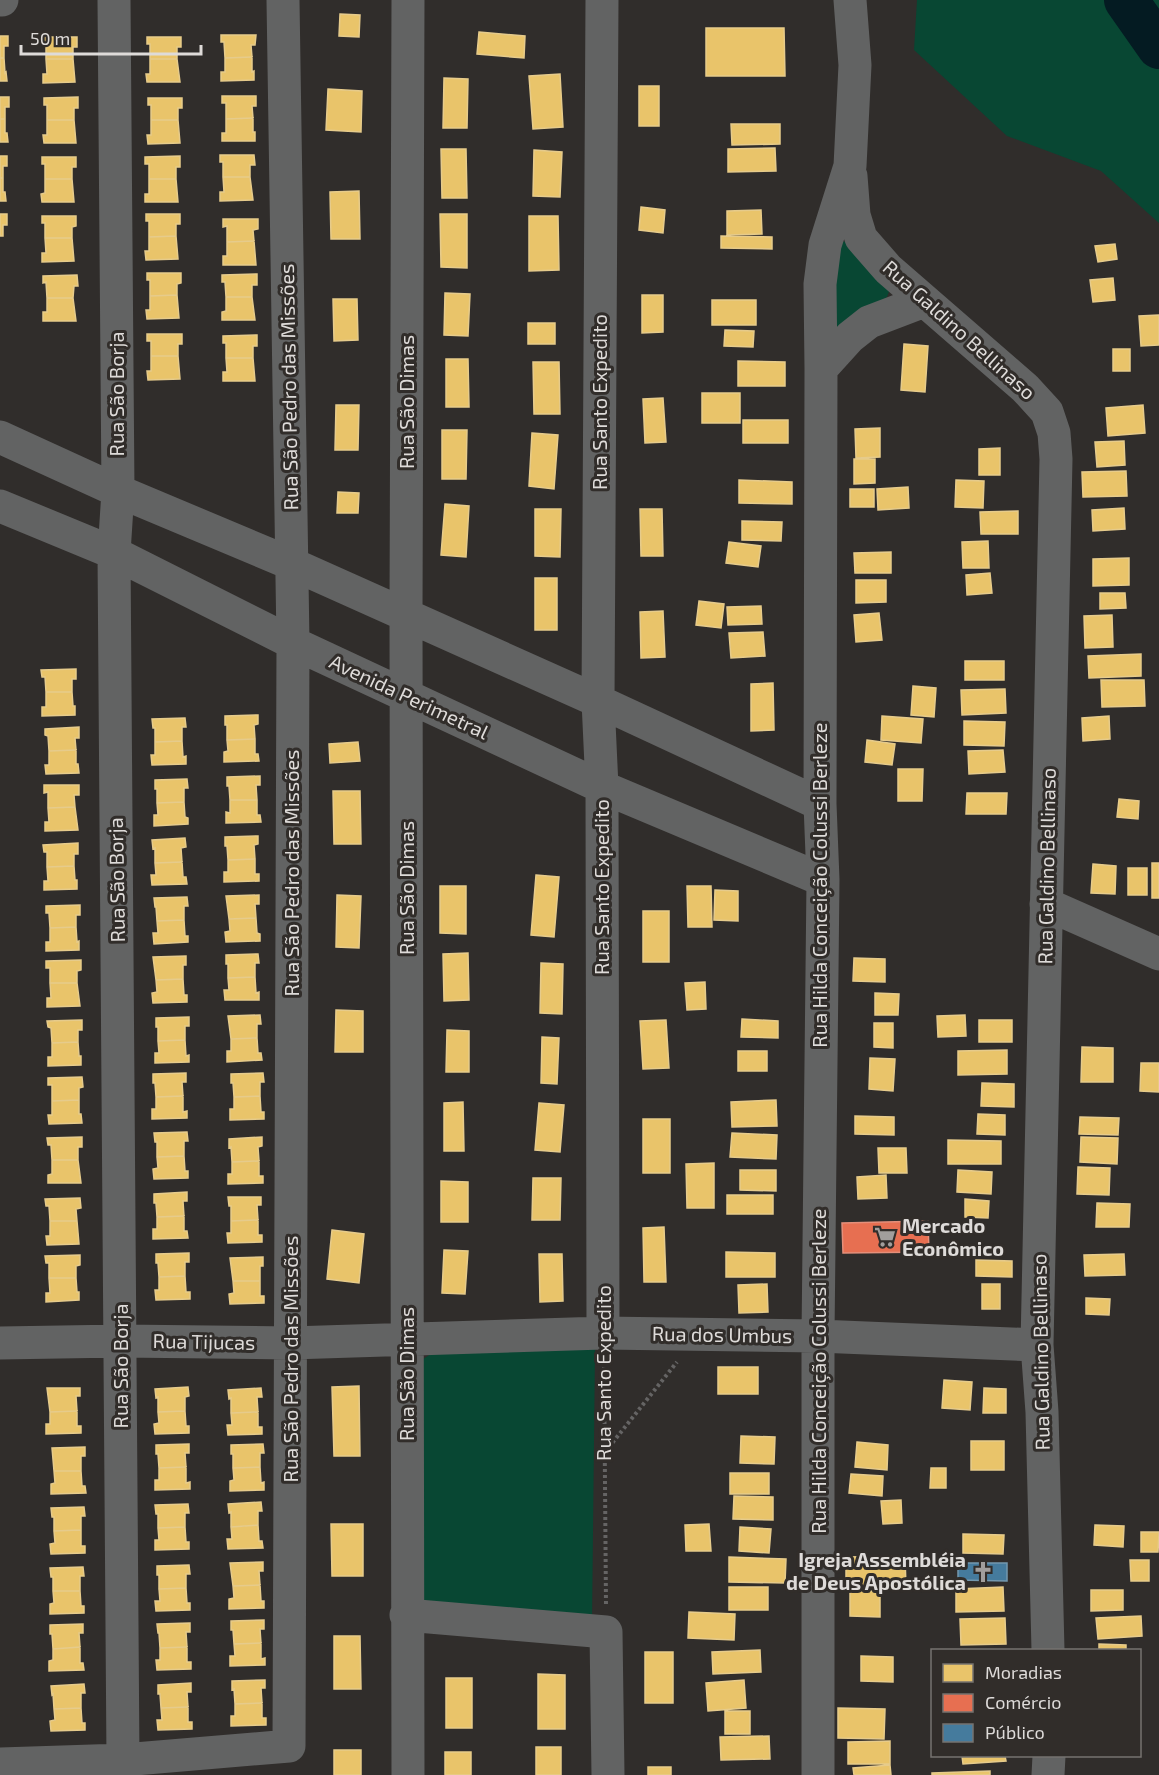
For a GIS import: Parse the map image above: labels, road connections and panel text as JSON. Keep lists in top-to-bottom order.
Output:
{
  "streets": {
    "street": [
      "Rua Galdino Bellinaso",
      "Rua São Pedro das Missões",
      "Rua São Borja",
      "Rua São Dimas",
      "Rua Santo Expedito",
      "Avenida Perimetral",
      "Rua Hilda Conceição Colussi Berleze",
      "Rua dos Umbus",
      "Rua Tijucas"
    ]
  },
  "crossings": [
    ["Rua Galdino Bellinaso", "Rua Hilda Conceição Colussi Berleze"],
    ["Rua Galdino Bellinaso", "Rua dos Umbus"],
    ["Rua São Pedro das Missões", "Rua São Borja"],
    ["Rua São Pedro das Missões", "Avenida Perimetral"],
    ["Rua São Pedro das Missões", "Rua Tijucas"],
    ["Rua São Borja", "Avenida Perimetral"],
    ["Rua São Borja", "Rua Tijucas"],
    ["Rua São Dimas", "Avenida Perimetral"],
    ["Rua São Dimas", "Rua dos Umbus"],
    ["Rua São Dimas", "Rua Tijucas"],
    ["Rua Santo Expedito", "Avenida Perimetral"],
    ["Rua Santo Expedito", "Rua dos Umbus"],
    ["Avenida Perimetral", "Rua Hilda Conceição Colussi Berleze"],
    ["Rua Hilda Conceição Colussi Berleze", "Rua dos Umbus"],
    ["Rua dos Umbus", "Rua Tijucas"]
  ],
  "places": {
    "supermarket": ["Mercado Econômico"],
    "church": ["Igreja Assembléia de Deus Apostólica"]
  },
  "legend": ["Moradias", "Comércio", "Público"],
  "scale_bar": "50 m"
}
